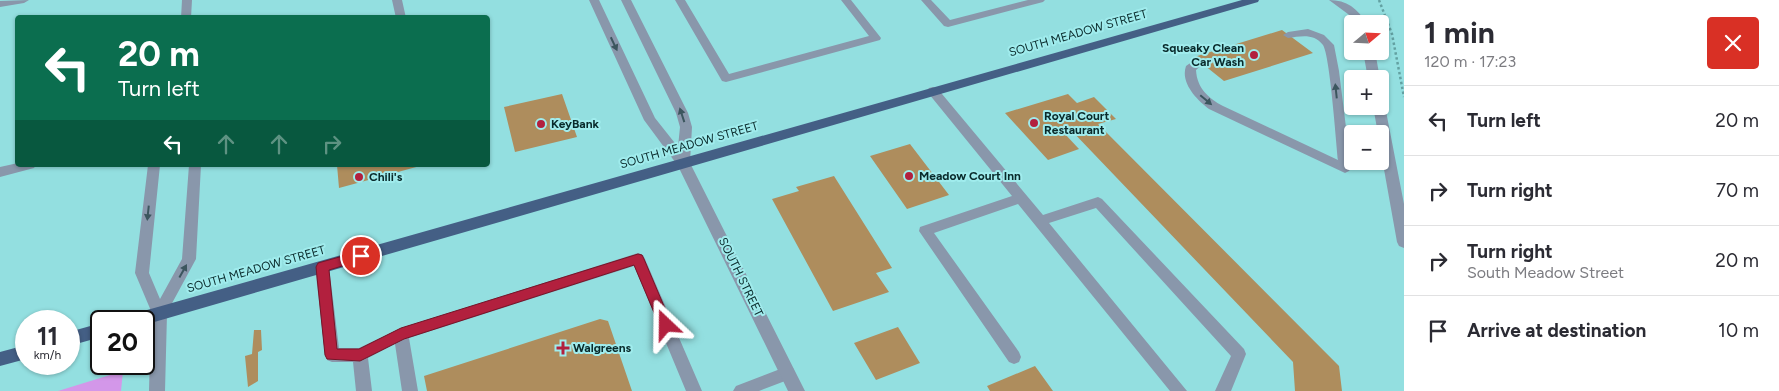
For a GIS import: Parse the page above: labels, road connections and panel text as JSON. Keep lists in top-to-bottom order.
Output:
{
  "streets": {
    "highway": ["SOUTH MEADOW STREET"],
    "street": ["SOUTH STREET"]
  },
  "crossings": [
    ["SOUTH MEADOW STREET", "SOUTH STREET"]
  ],
  "places": {
    "other": [
      "Squeaky Clean Car Wash",
      "Royal Court Restaurant",
      "KeyBank",
      "Meadow Court Inn",
      "Chili's"
    ],
    "health": ["Walgreens"]
  },
  "north": "right",
  "page": {
    "heading": ["1 min", "120 m · 17:23"],
    "map_buttons": ["+", "−"],
    "turn": ["20 m", "Turn left"],
    "list": [
      {
        "name": "Turn left",
        "value": "20 m"
      },
      {
        "name": "Turn right",
        "value": "70 m"
      },
      {
        "name": "Turn right",
        "note": "South Meadow Street",
        "value": "20 m"
      },
      {
        "name": "Arrive at destination",
        "value": "10 m"
      }
    ],
    "speed": "11 km/h",
    "limit": "20"
  }
}
